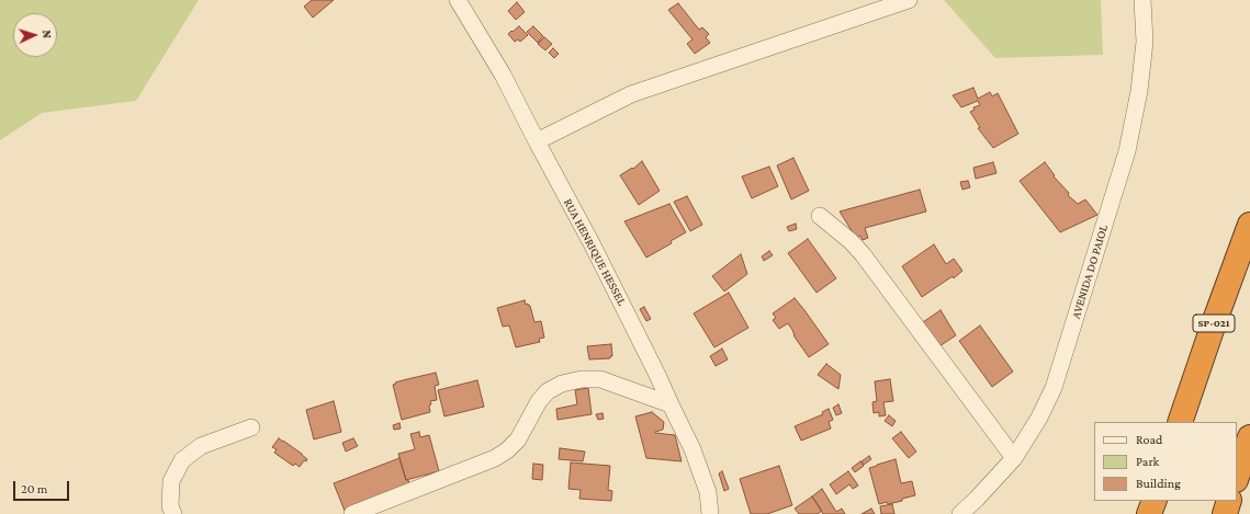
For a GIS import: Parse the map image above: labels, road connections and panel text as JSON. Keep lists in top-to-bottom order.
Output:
{
  "streets": {
    "highway": ["SP-021"],
    "street": ["RUA HENRIQUE HESSEL", "AVENIDA DO PAIOL"]
  },
  "legend": ["Road", "Park", "Building"],
  "scale_bar": "20 m",
  "north": "right"
}
